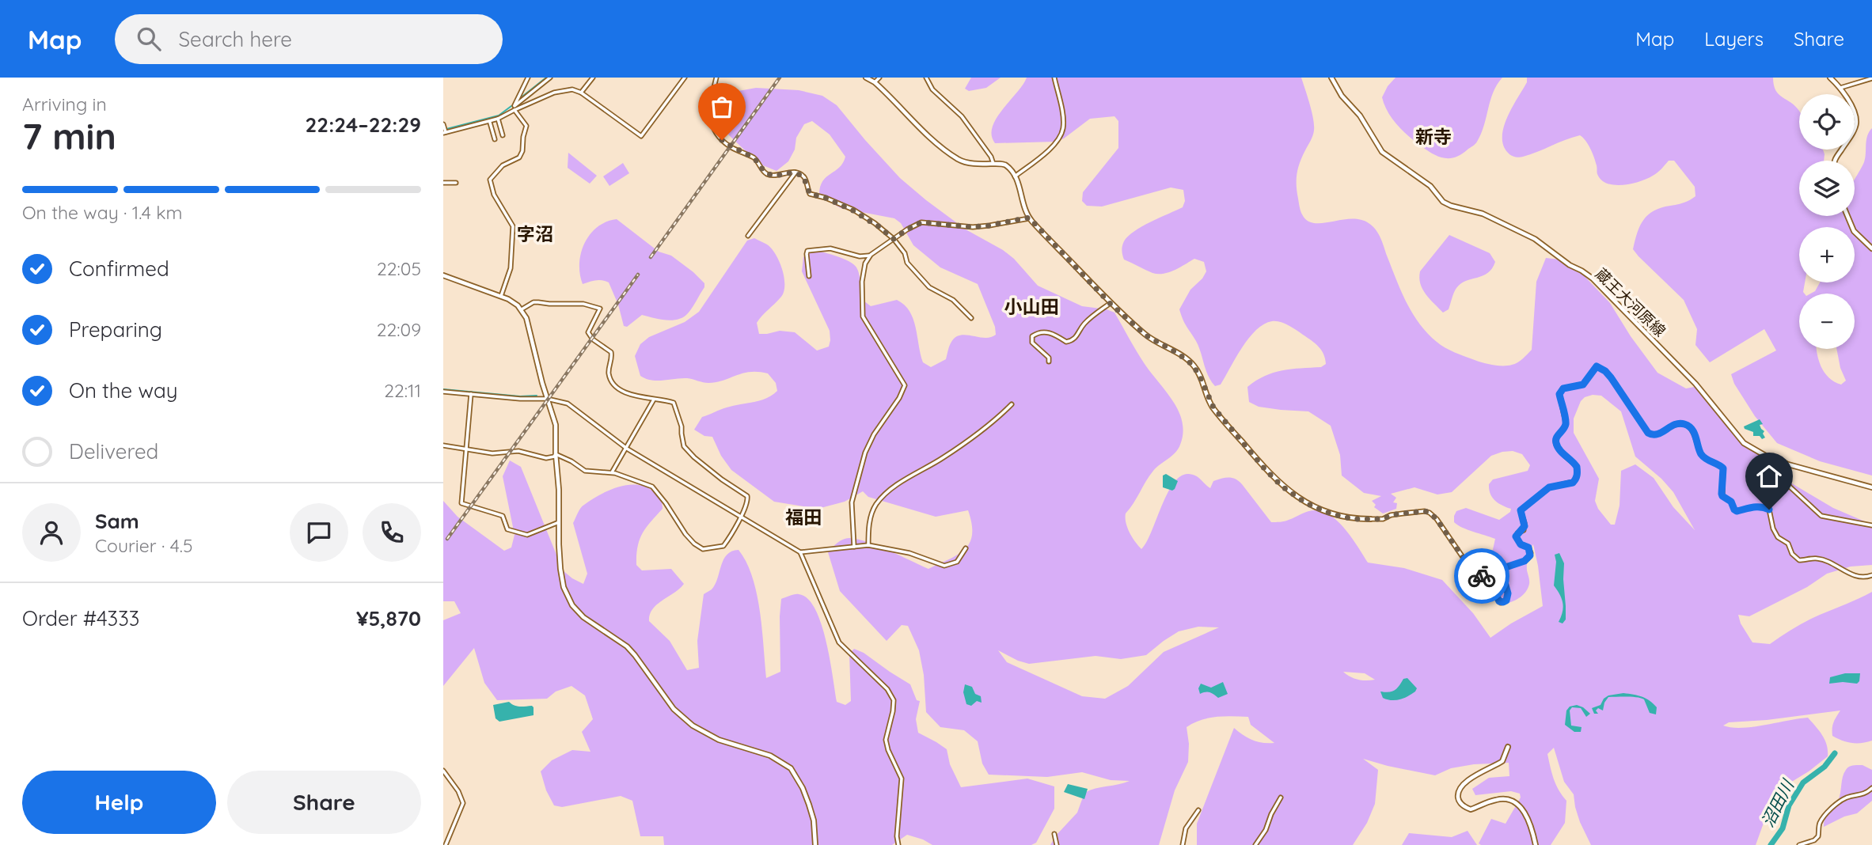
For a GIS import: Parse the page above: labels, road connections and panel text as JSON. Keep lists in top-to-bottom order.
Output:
{
  "streets": {
    "street": ["蔵王大河原線"]
  },
  "districts": [
    "新寺",
    "字沼",
    "小山田",
    "福田"
  ],
  "water": ["沼田川"],
  "page": {
    "header": "Map",
    "search": "Search here",
    "nav": ["Map", "Layers", "Share"],
    "heading": ["7 min", "Arriving in", "22:24–22:29"],
    "panel": [
      "Sam",
      "Courier · 4.5",
      "Order #4333",
      "¥5,870"
    ],
    "map_buttons": ["+", "−"],
    "bar": "On the way · 1.4 km",
    "list": [
      ["Confirmed", "22:05"],
      ["Preparing", "22:09"],
      ["On the way", "22:11"],
      "Delivered"
    ],
    "buttons": ["Help", "Share"]
  }
}
